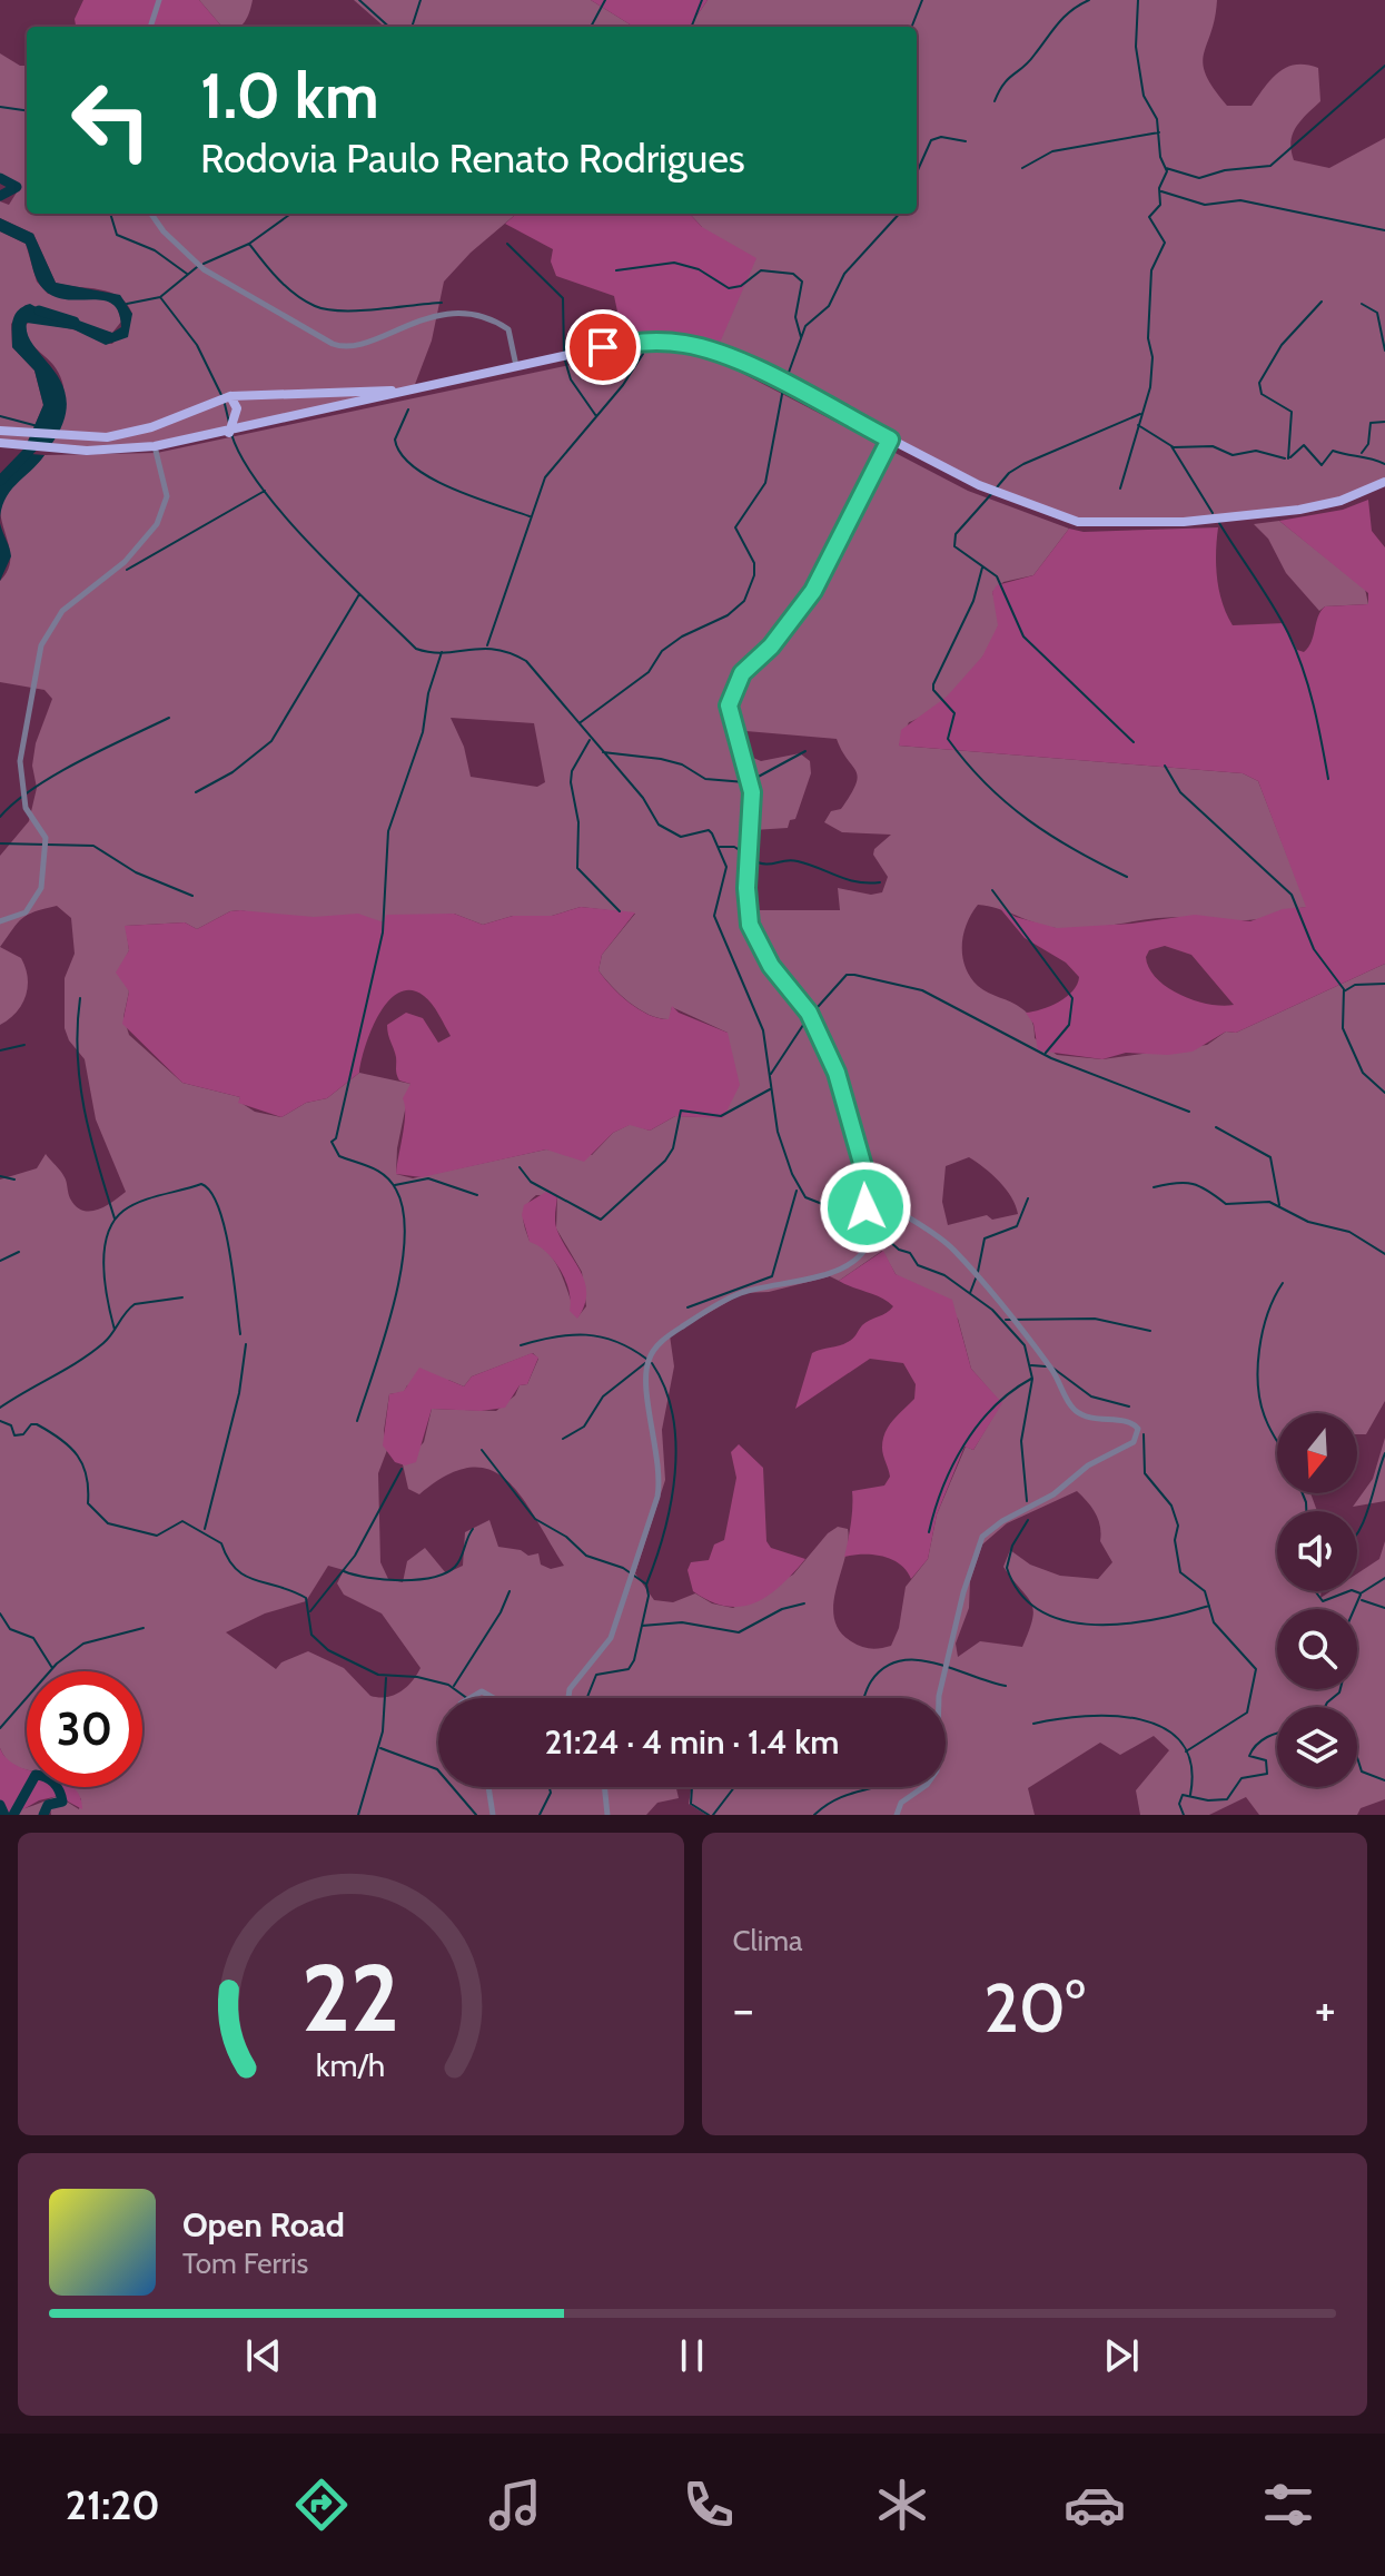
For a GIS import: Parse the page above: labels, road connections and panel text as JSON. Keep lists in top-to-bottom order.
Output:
{
  "north": "bottom",
  "page": {
    "turn": ["1.0 km", "Rodovia Paulo Renato Rodrigues"],
    "limit": "30",
    "trip": "21:24 · 4 min · 1.4 km",
    "tile": "Clima",
    "heat": ["−", "20°", "+"],
    "song": ["Open Road", "Tom Ferris"],
    "tabs": "21:20",
    "gauge": ["22", "km/h"]
  }
}
